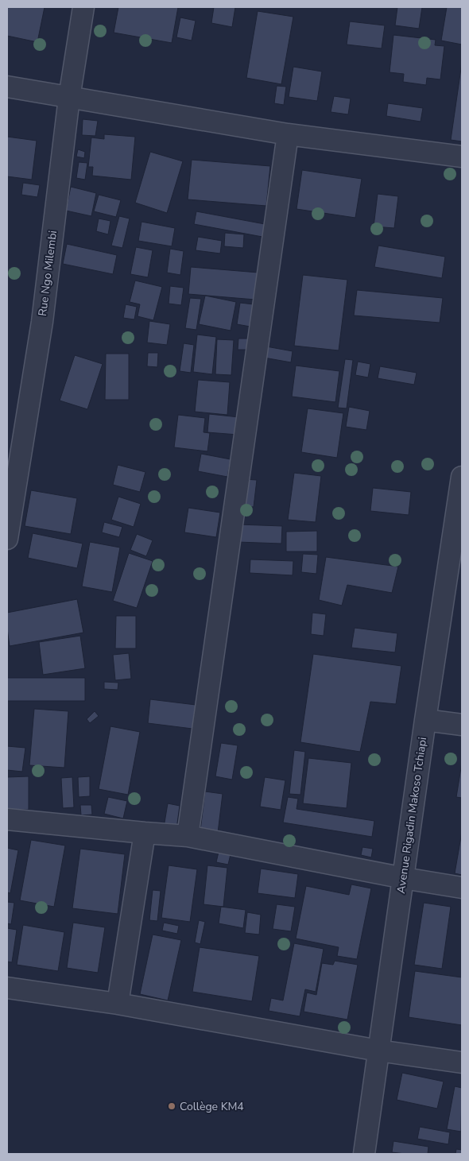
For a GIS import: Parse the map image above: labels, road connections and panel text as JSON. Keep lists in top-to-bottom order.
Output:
{
  "streets": {
    "street": ["Rue Ngo Milembi", "Avenue Rigadin Makoso Tchiapi"]
  },
  "places": ["Collège KM4"]
}
